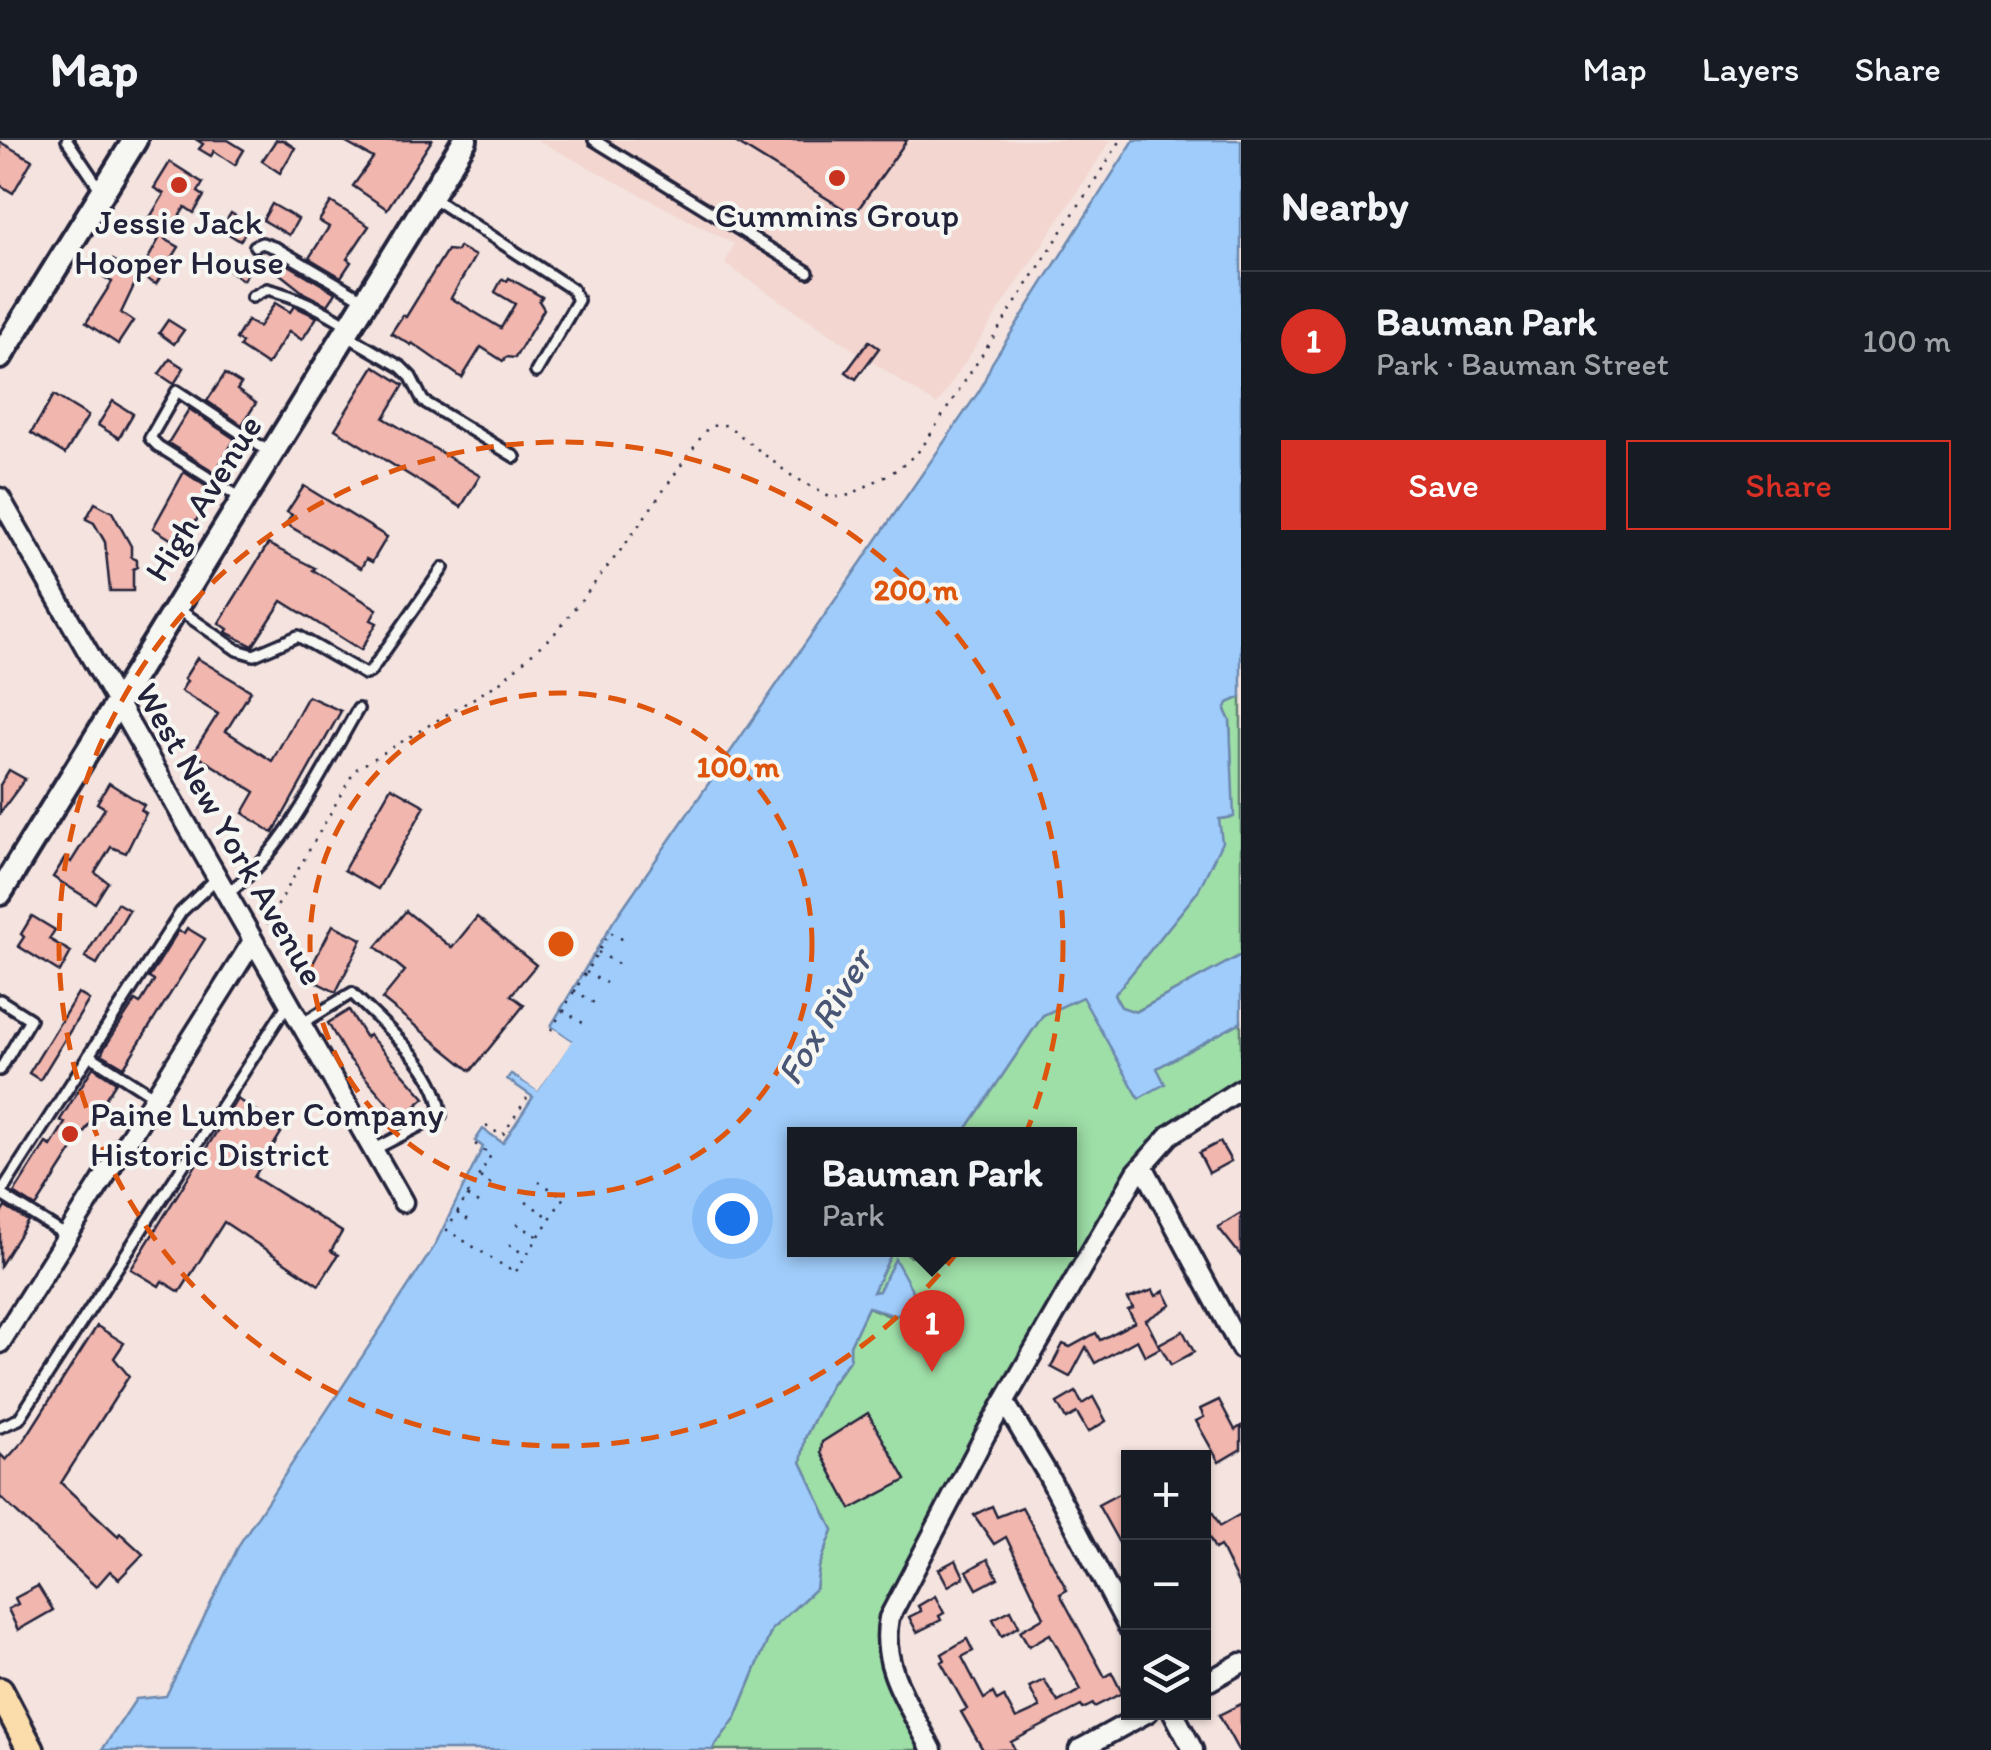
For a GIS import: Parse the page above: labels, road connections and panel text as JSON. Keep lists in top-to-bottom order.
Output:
{
  "streets": {
    "main road": ["High Avenue"],
    "street": ["West New York Avenue"]
  },
  "crossings": [
    ["High Avenue", "West New York Avenue"]
  ],
  "water": ["Fox River"],
  "places": ["Cummins Group", "Jessie Jack Hooper House", "Paine Lumber Company Historic District"],
  "page": {
    "header": "Map",
    "nav": ["Map", "Layers", "Share"],
    "heading": "Nearby",
    "list": [
      {
        "mark": "1",
        "name": "Bauman Park",
        "note": "Park · Bauman Street",
        "value": "100 m"
      }
    ],
    "buttons": ["Save", "Share"],
    "popup": ["Bauman Park", "Park"],
    "pins": "1",
    "map_buttons": ["+", "−"]
  },
  "rings": ["200 m", "100 m"]
}
